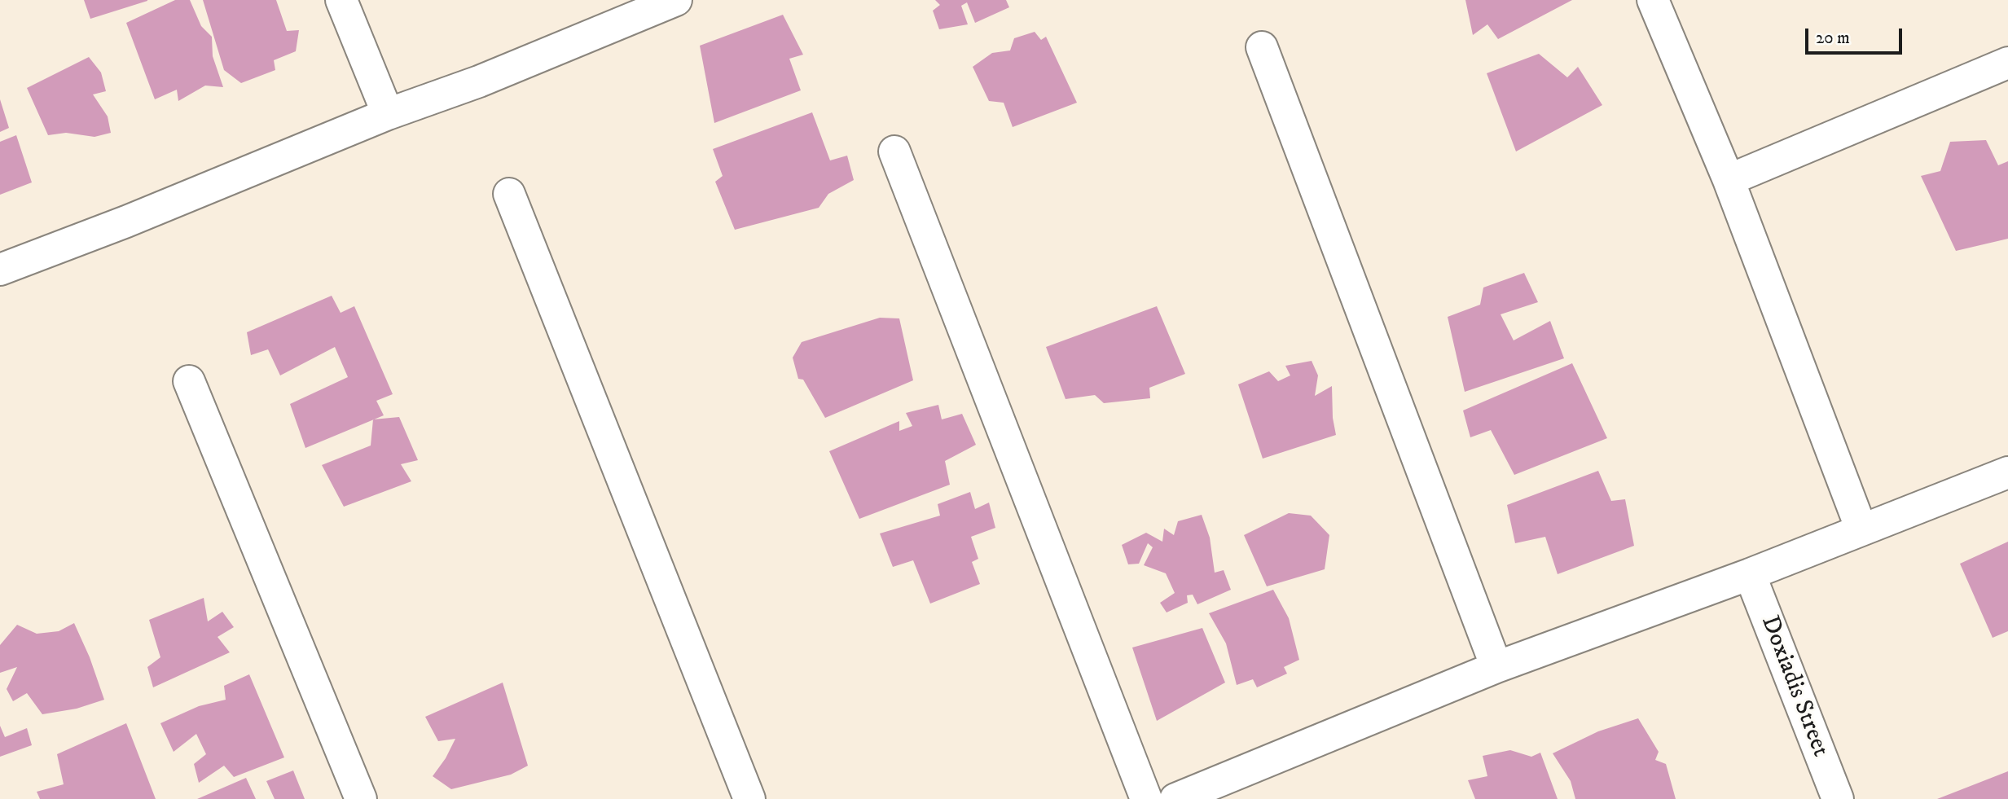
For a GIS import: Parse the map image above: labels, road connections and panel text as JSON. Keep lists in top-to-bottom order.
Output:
{
  "streets": {
    "street": ["Doxiadis Street"]
  },
  "scale_bar": "20 m"
}
